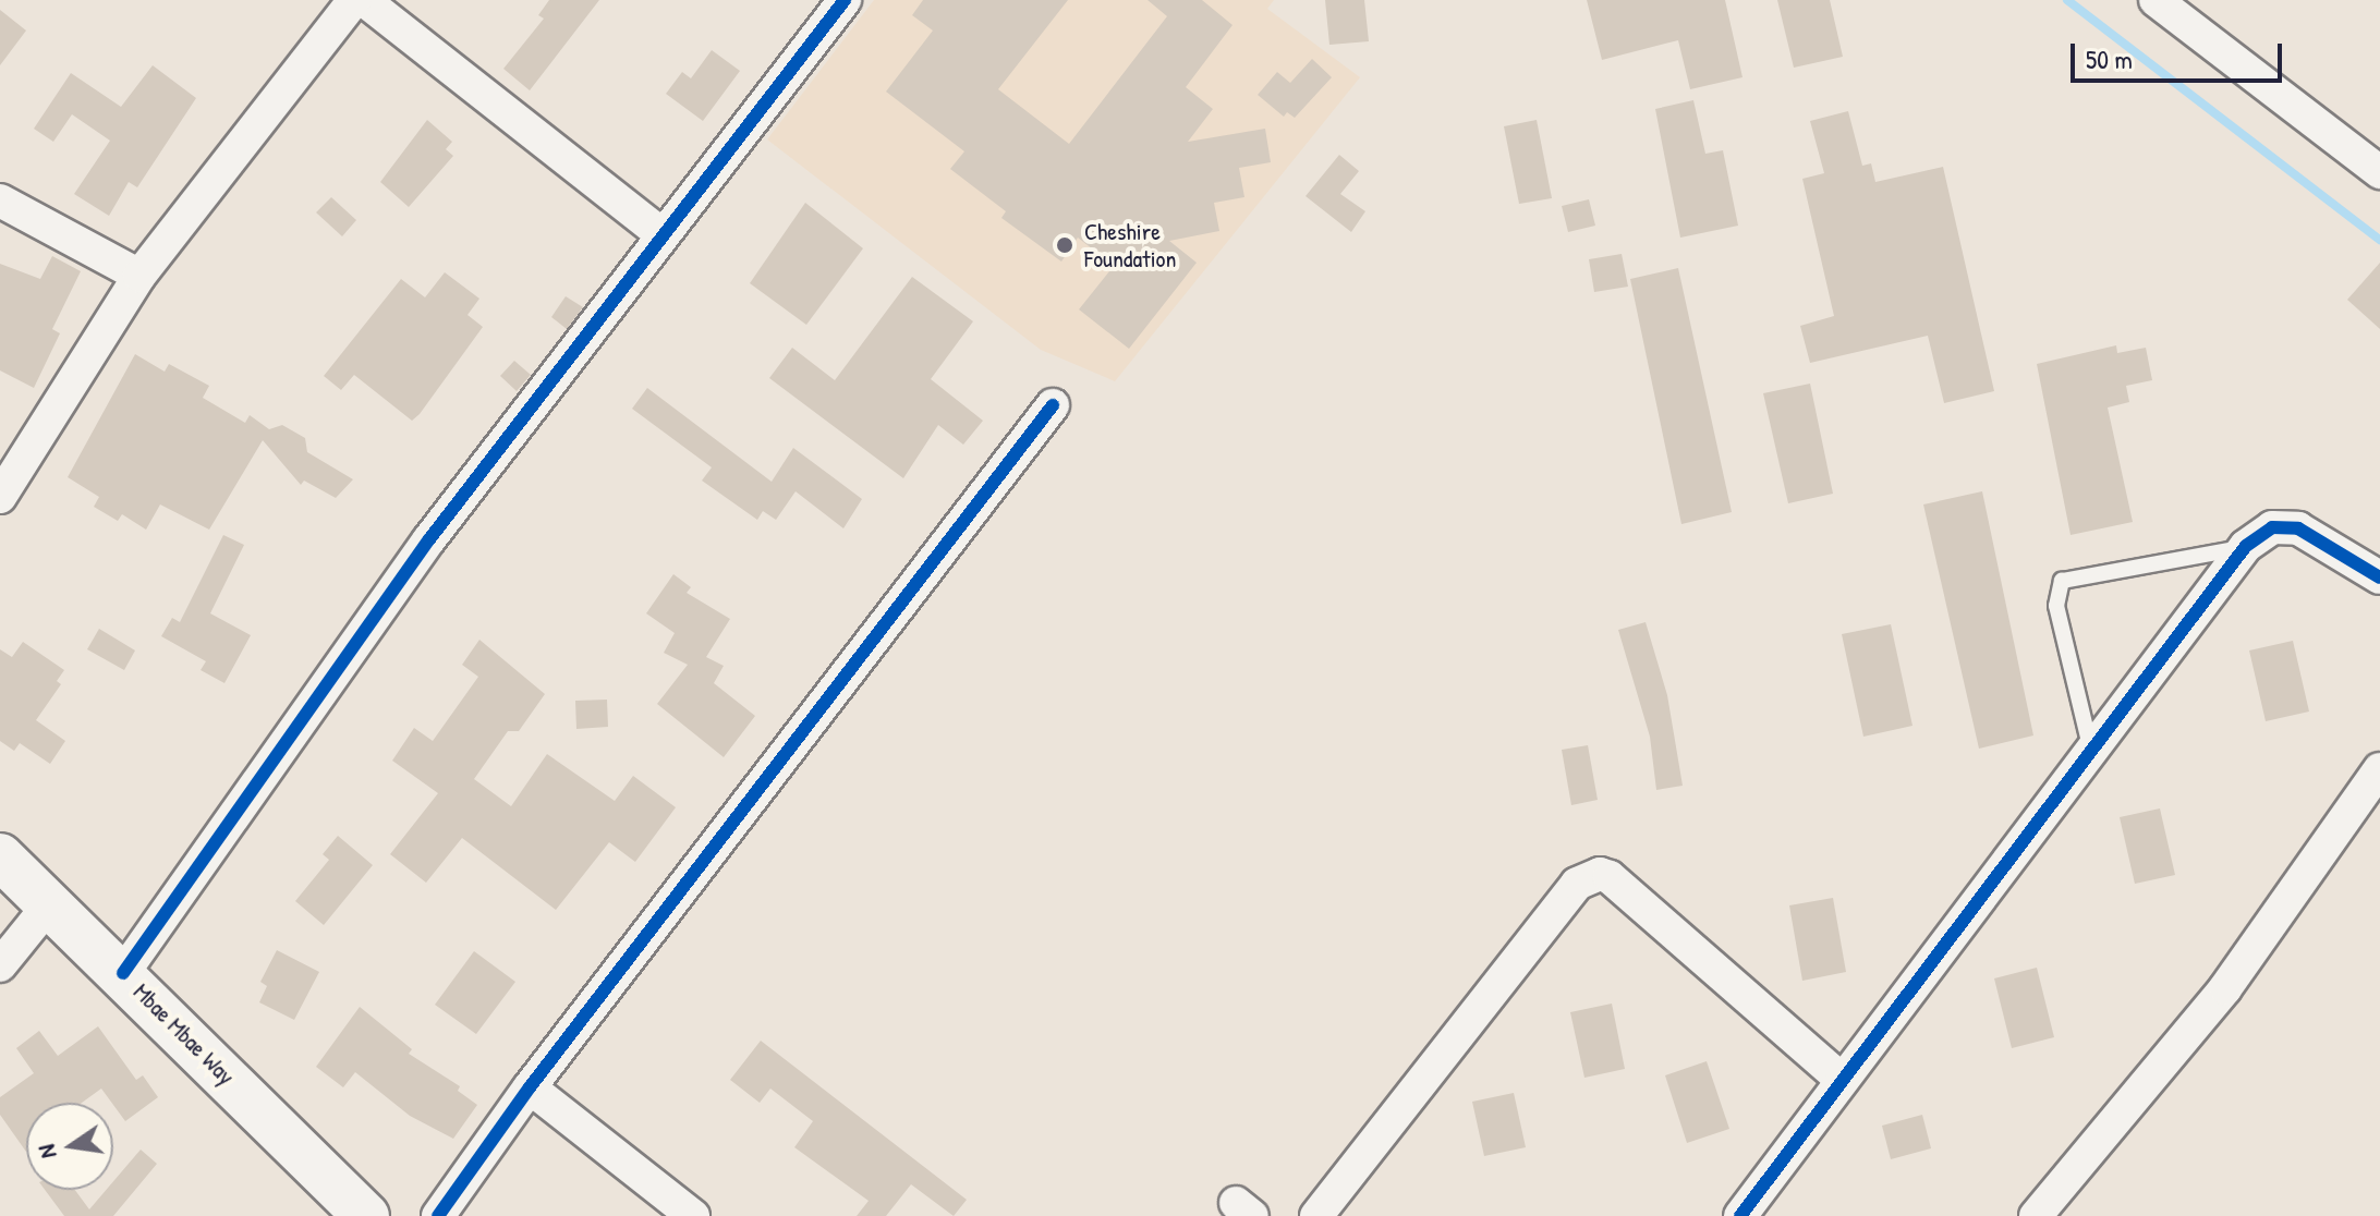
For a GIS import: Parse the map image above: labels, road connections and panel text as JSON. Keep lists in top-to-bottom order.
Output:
{
  "streets": {
    "street": ["Mbae Mbae Way"]
  },
  "places": ["Cheshire Foundation"],
  "scale_bar": "50 m",
  "north": "left"
}
